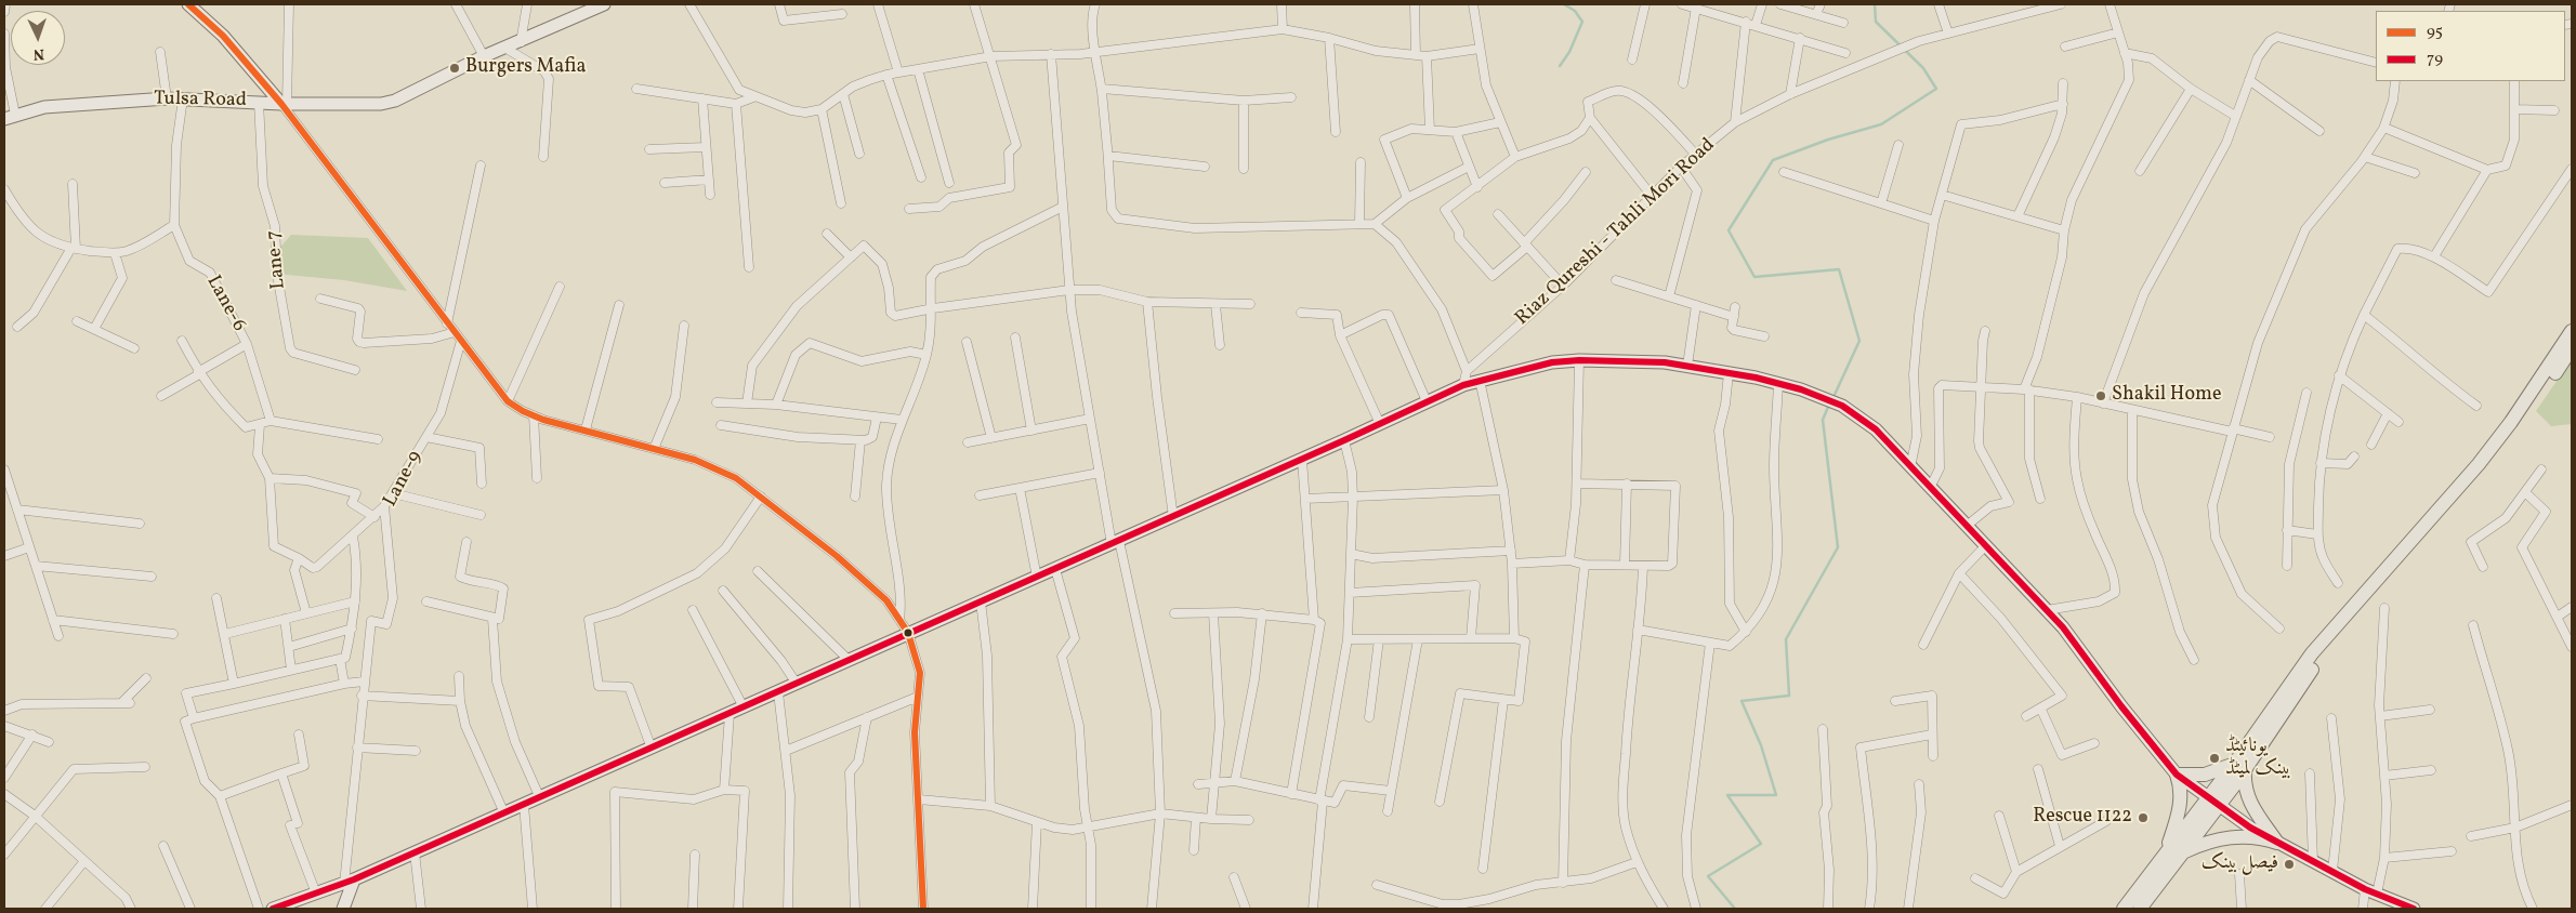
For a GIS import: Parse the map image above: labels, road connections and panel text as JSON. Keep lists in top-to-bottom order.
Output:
{
  "streets": {
    "street": [
      "Tulsa Road",
      "Riaz Qureshi - Tahli Mori Road",
      "Lane-7",
      "Lane-6",
      "Lane-9"
    ]
  },
  "crossings": [
    ["Tulsa Road", "Lane-7"],
    ["Tulsa Road", "Lane-6"]
  ],
  "places": [
    "Burgers Mafia",
    "Shakil Home",
    "یونائیٹڈ بینک لمیٹڈ",
    "Rescue 1122",
    "فیصل بینک"
  ],
  "lines": ["transit line 95", "transit line 79"],
  "legend": ["95", "79"],
  "north": "bottom"
}
